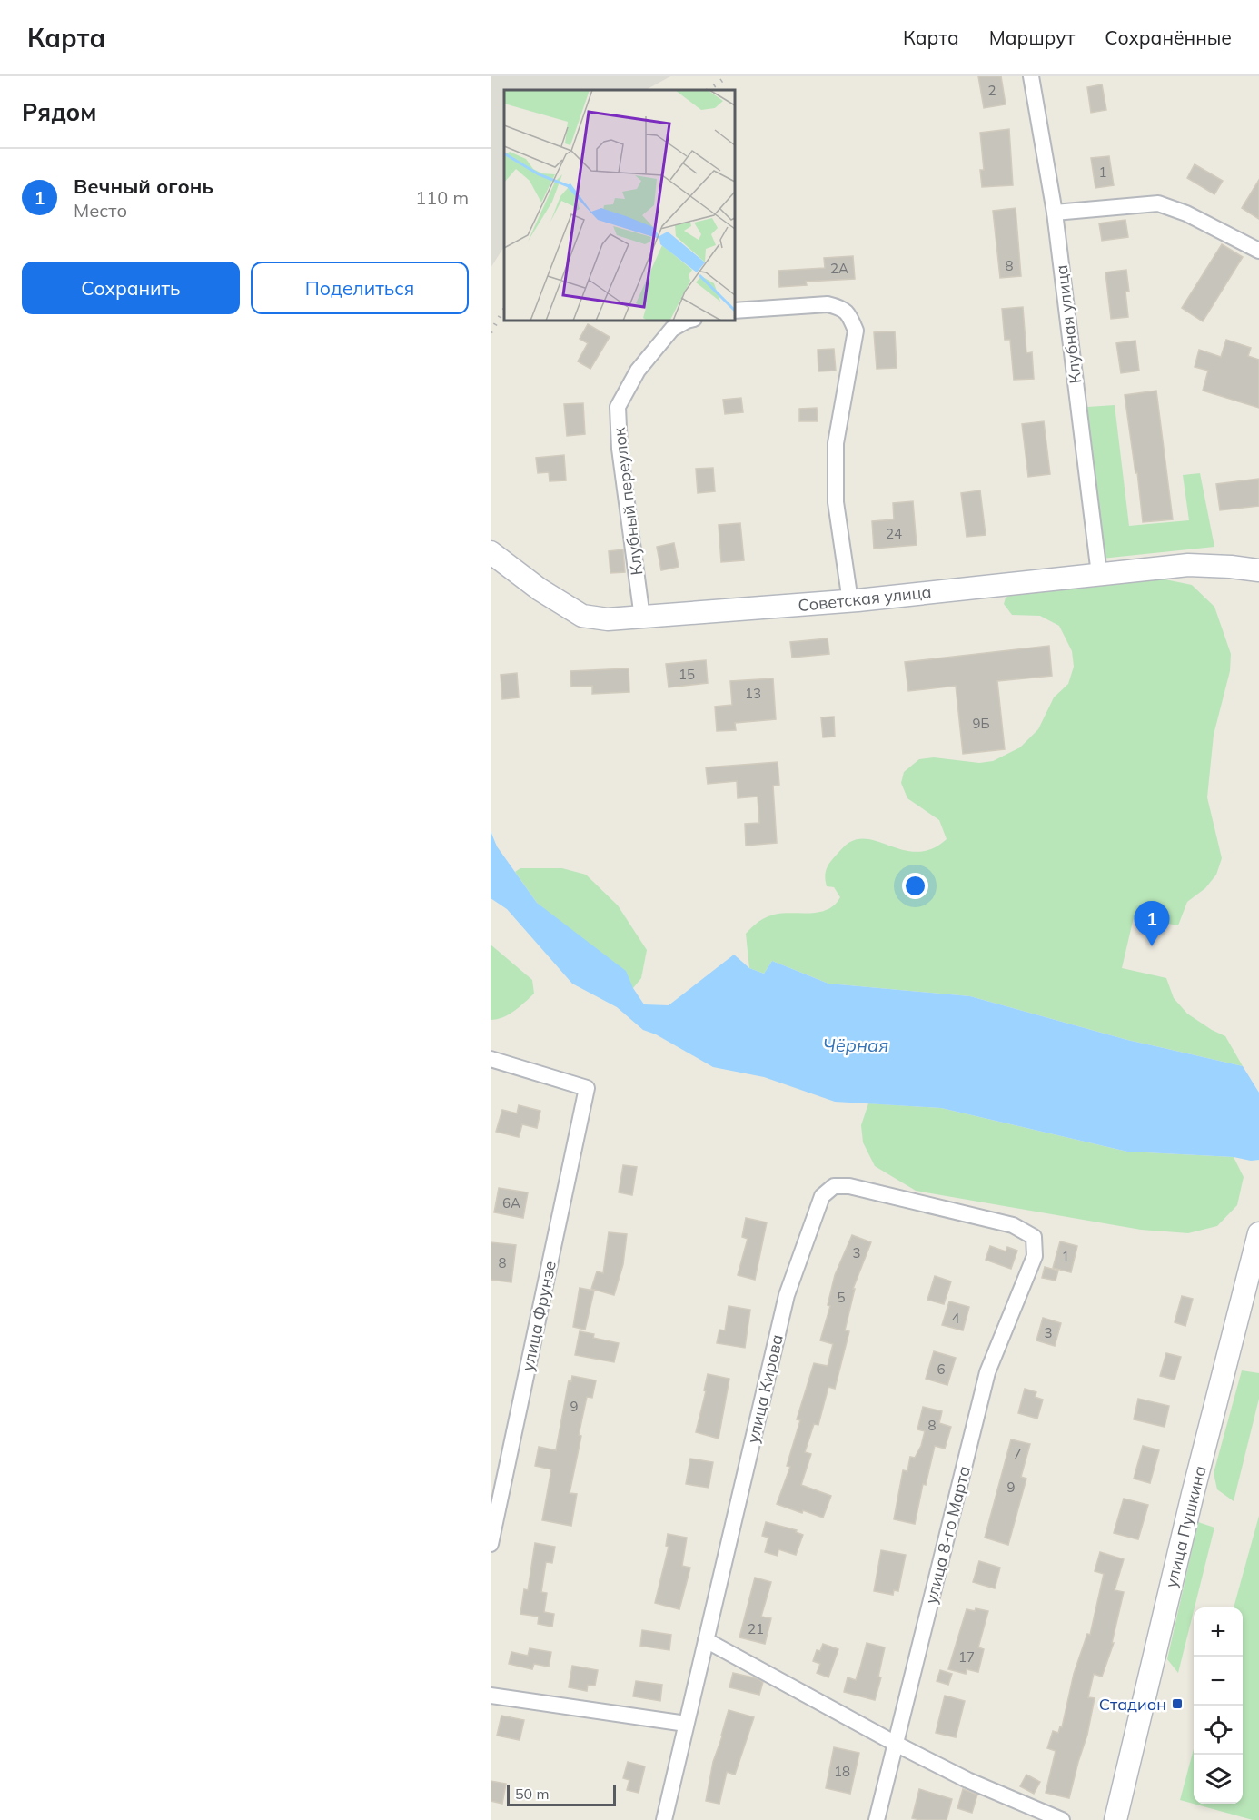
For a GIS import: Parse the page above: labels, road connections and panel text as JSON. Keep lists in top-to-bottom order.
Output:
{
  "streets": {
    "street": [
      "Клубная улица",
      "Клубный переулок",
      "Советская улица",
      "улица Фрунзе",
      "улица Кирова",
      "улица Пушкина",
      "улица 8-го Марта"
    ]
  },
  "crossings": [
    ["Клубная улица", "Советская улица"],
    ["Клубный переулок", "Советская улица"],
    ["улица Кирова", "улица 8-го Марта"]
  ],
  "water": ["Чёрная"],
  "places": {
    "transit": ["Стадион"]
  },
  "house_numbers": [
    "2",
    "1",
    "8",
    "2А",
    "24",
    "15",
    "13",
    "9Б",
    "6А",
    "3",
    "1",
    "8",
    "5",
    "4",
    "3",
    "6",
    "9",
    "8",
    "7",
    "9",
    "21",
    "17",
    "18"
  ],
  "scale_bar": "50 m",
  "page": {
    "header": "Карта",
    "nav": ["Карта", "Маршрут", "Сохранённые"],
    "heading": "Рядом",
    "list": [
      {
        "mark": "1",
        "name": "Вечный огонь",
        "note": "Место",
        "value": "110 m"
      }
    ],
    "buttons": ["Сохранить", "Поделиться"],
    "pins": "1",
    "map_buttons": ["+", "−"],
    "scale": "50 m"
  }
}
